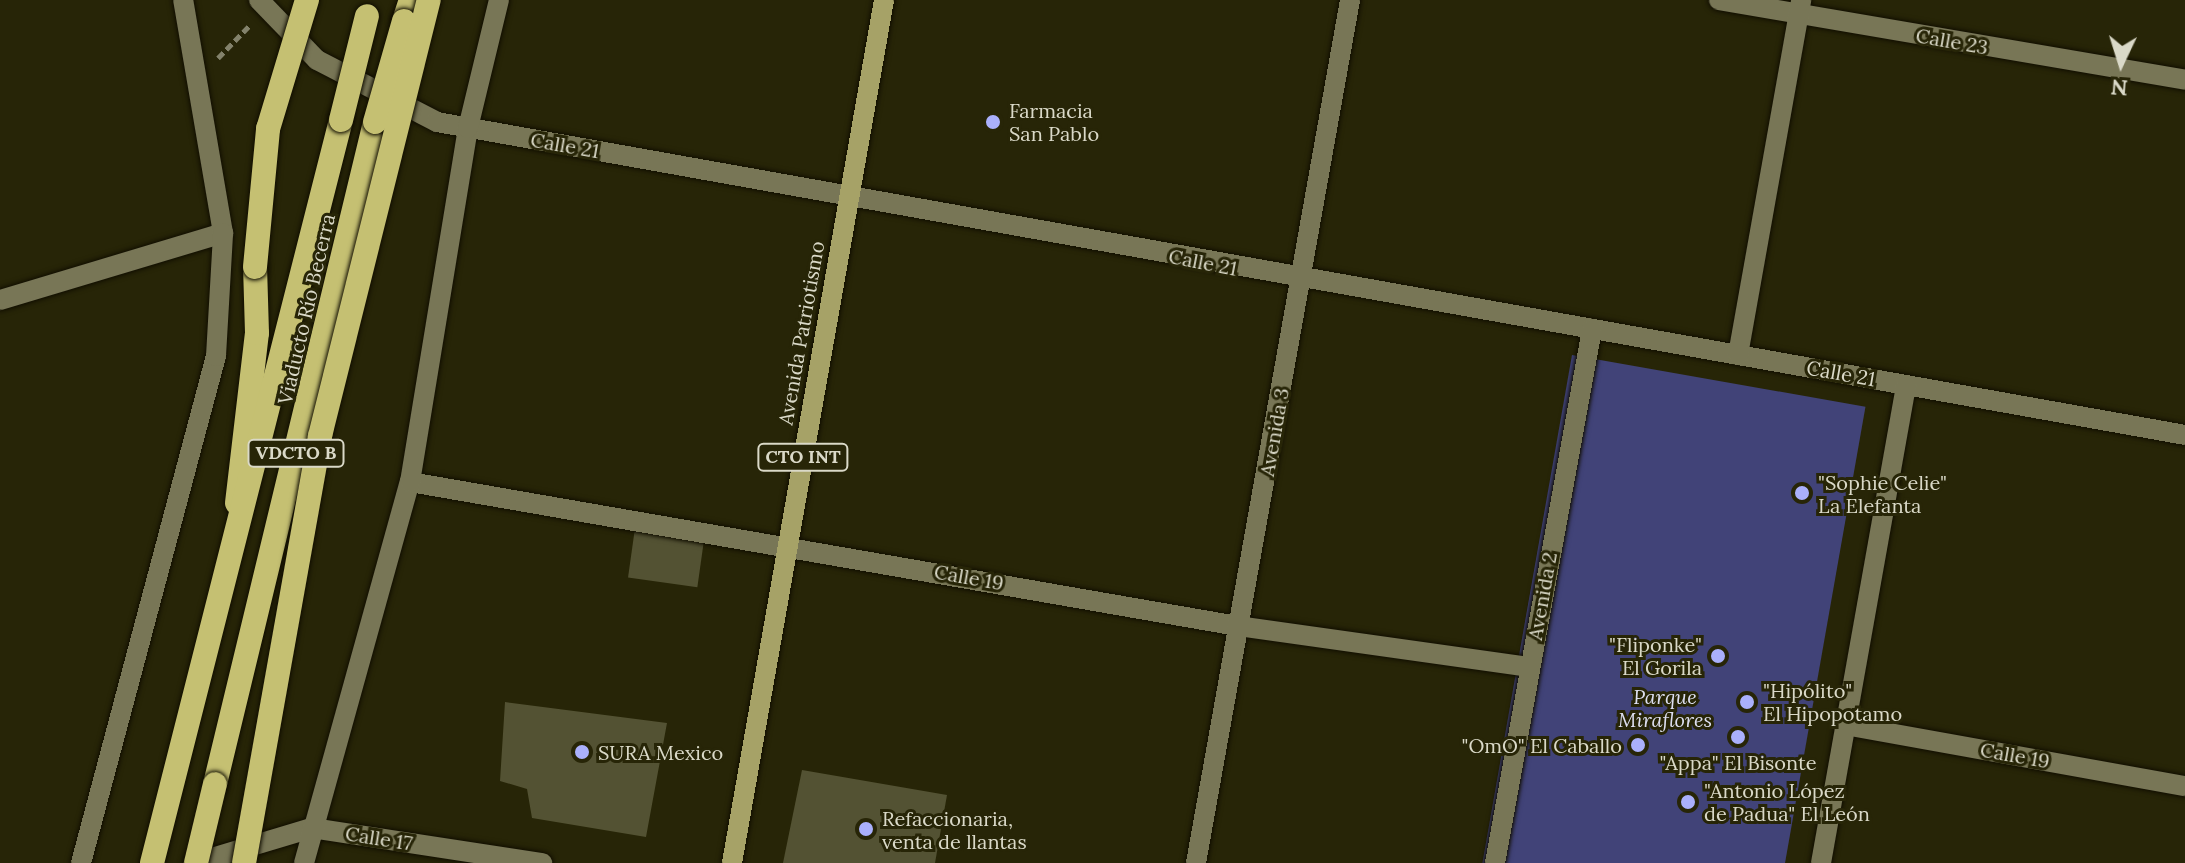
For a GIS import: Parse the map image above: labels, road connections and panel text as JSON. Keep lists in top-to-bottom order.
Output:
{
  "streets": {
    "highway": ["Viaducto Río Becerra", "VDCTO B"],
    "main road": ["Avenida Patriotismo", "CTO INT"],
    "street": [
      "Calle 23",
      "Calle 21",
      "Avenida 3",
      "Calle 19",
      "Avenida 2",
      "Calle 17"
    ]
  },
  "crossings": [
    ["Calle 21", "Avenida Patriotismo"],
    ["Calle 21", "Avenida 3"],
    ["Calle 21", "Avenida 2"],
    ["Avenida Patriotismo", "Calle 19"],
    ["Avenida 3", "Calle 19"],
    ["Calle 19", "Avenida 2"]
  ],
  "parks": ["Parque Miraflores"],
  "places": [
    "Farmacia San Pablo",
    "\"Sophie Celie\" La Elefanta",
    "\"Fliponke\" El Gorila",
    "\"Hipólito\" El Hipopotamo",
    "\"Appa\" El Bisonte",
    "\"OmO\" El Caballo",
    "SURA Mexico",
    "\"Antonio López de Padua\" El León",
    "Refaccionaria, venta de llantas"
  ],
  "north": "bottom"
}
